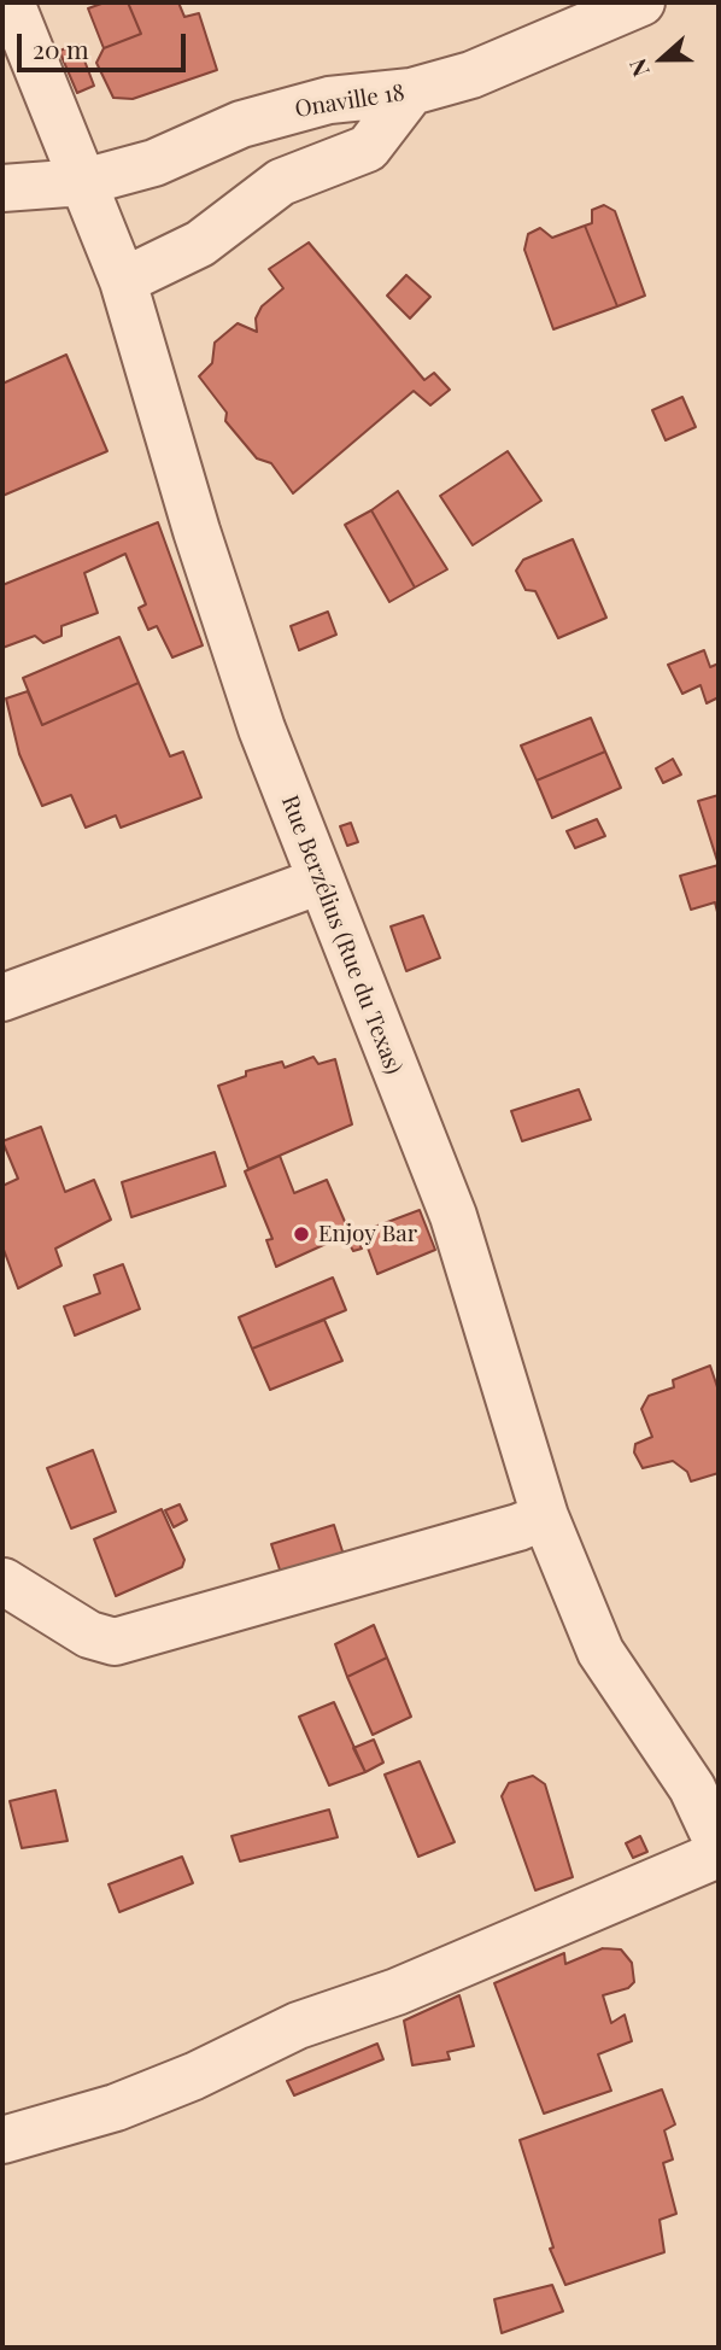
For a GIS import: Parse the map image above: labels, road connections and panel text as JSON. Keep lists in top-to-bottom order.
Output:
{
  "streets": {
    "street": ["Onaville 18", "Rue Berzélius (Rue du Texas)"]
  },
  "crossings": [
    ["Onaville 18", "Rue Berzélius (Rue du Texas)"]
  ],
  "places": ["Enjoy Bar"],
  "scale_bar": "20 m",
  "north": "left"
}
